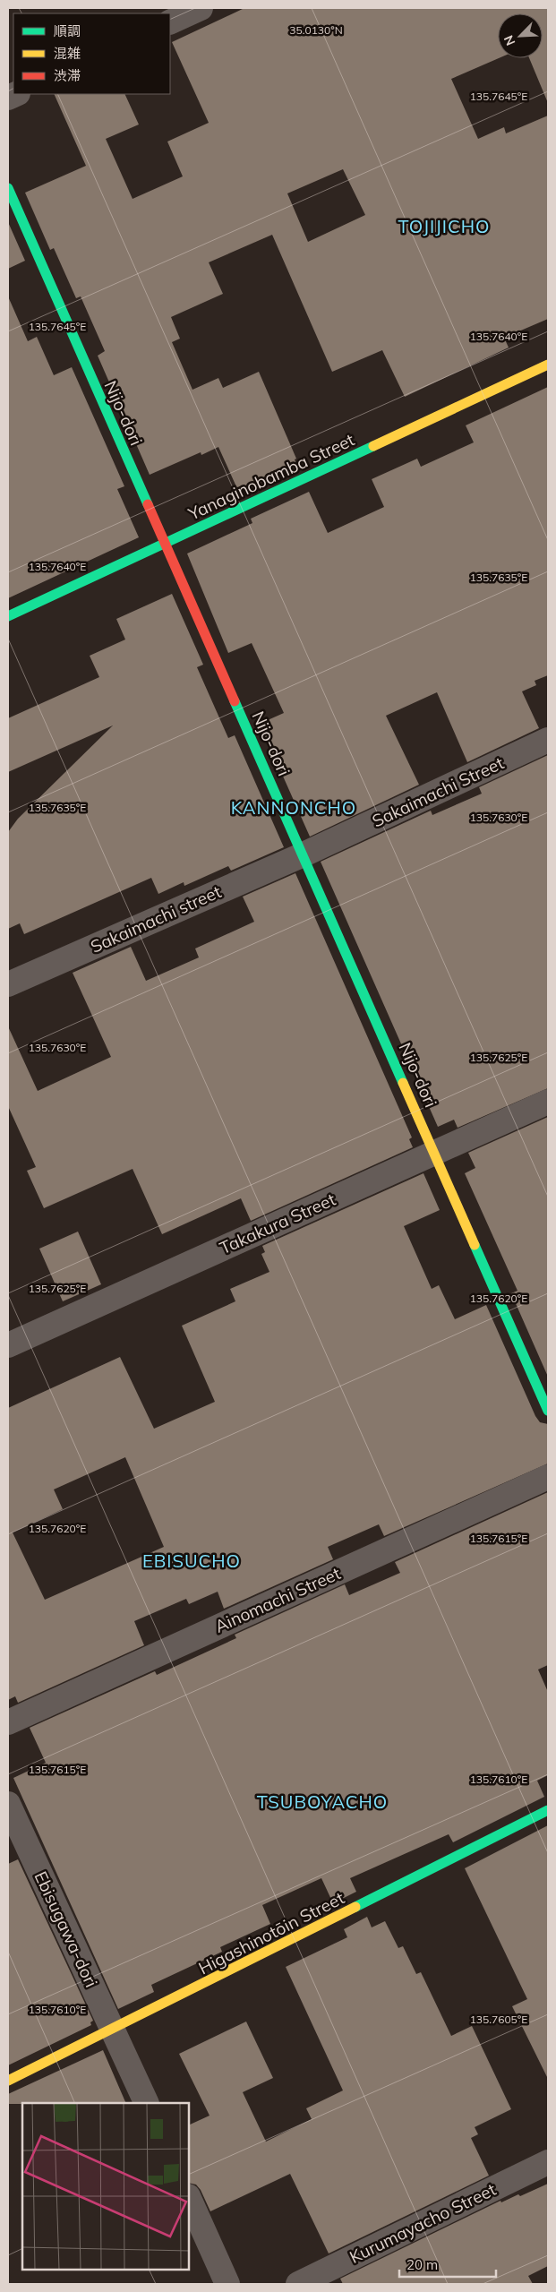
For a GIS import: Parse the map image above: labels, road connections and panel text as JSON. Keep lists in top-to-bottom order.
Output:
{
  "streets": {
    "street": [
      "Nijo-dori",
      "Yanaginobamba Street",
      "Sakaimachi Street",
      "Sakaimachi street",
      "Takakura Street",
      "Ainomachi Street",
      "Ebisugawa-dori",
      "Higashinotōin Street",
      "Kurumayacho Street"
    ]
  },
  "crossings": [
    ["Nijo-dori", "Yanaginobamba Street"],
    ["Nijo-dori", "Sakaimachi Street"],
    ["Nijo-dori", "Sakaimachi street"],
    ["Nijo-dori", "Takakura Street"],
    ["Sakaimachi Street", "Sakaimachi street"],
    ["Ebisugawa-dori", "Higashinotōin Street"]
  ],
  "districts": [
    "TOJIJICHO",
    "KANNONCHO",
    "EBISUCHO",
    "TSUBOYACHO"
  ],
  "legend": ["順調", "混雑", "渋滞"],
  "scale_bar": "20 m",
  "north": "bottom left",
  "coordinates": [
    "35.0130°N",
    "135.7645°E",
    "135.7640°E",
    "135.7635°E",
    "135.7630°E",
    "135.7625°E",
    "135.7620°E",
    "135.7615°E",
    "135.7610°E",
    "135.7605°E"
  ]
}
